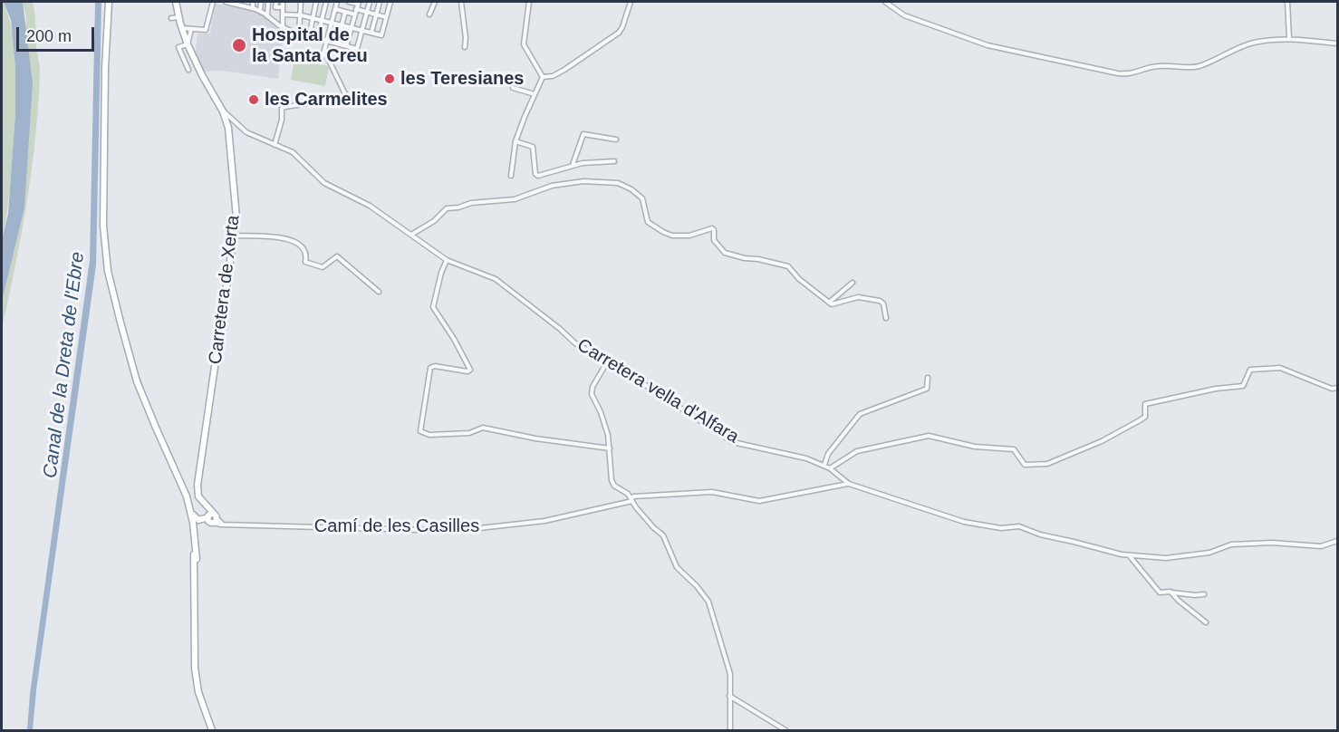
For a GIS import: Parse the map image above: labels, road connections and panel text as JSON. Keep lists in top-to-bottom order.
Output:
{
  "streets": {
    "main road": ["Carretera de Xerta"],
    "street": ["Carretera vella d'Alfara", "Camí de les Casilles"]
  },
  "crossings": [
    ["Carretera de Xerta", "Carretera vella d'Alfara"],
    ["Carretera de Xerta", "Camí de les Casilles"],
    ["Carretera vella d'Alfara", "Camí de les Casilles"]
  ],
  "water": ["Canal de la Dreta de l'Ebre"],
  "places": ["Hospital de la Santa Creu", "les Teresianes", "les Carmelites"],
  "scale_bar": "200 m"
}
